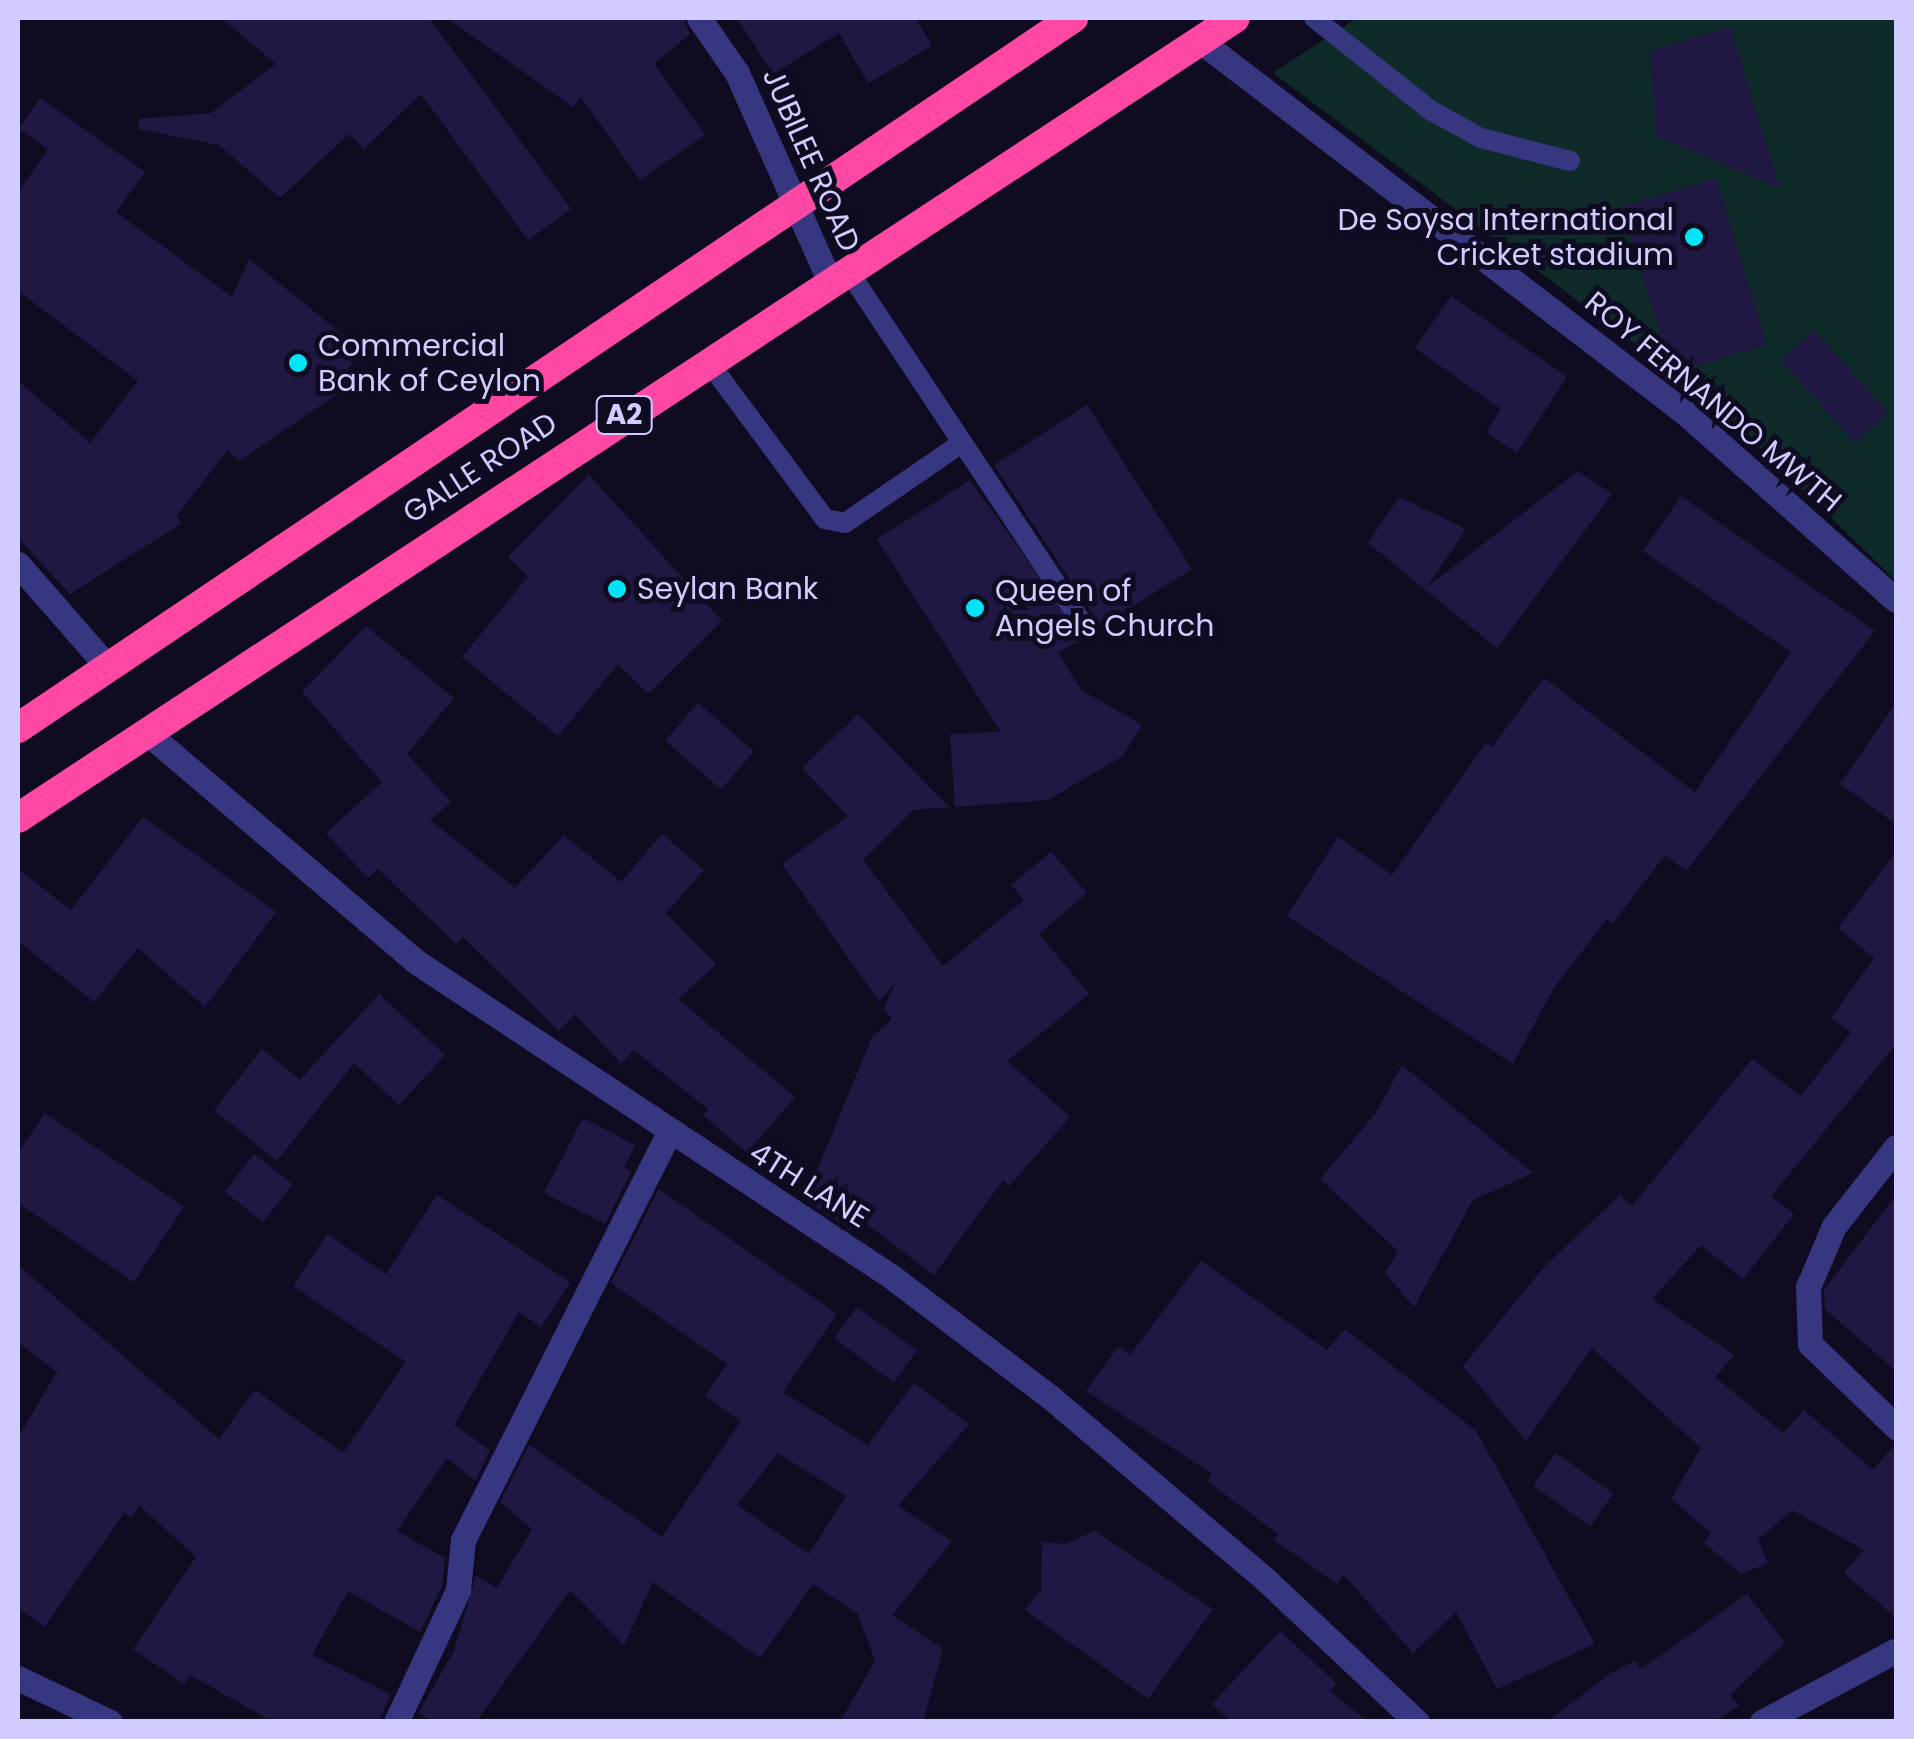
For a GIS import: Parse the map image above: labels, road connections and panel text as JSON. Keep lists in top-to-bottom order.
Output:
{
  "streets": {
    "highway": ["A2", "GALLE ROAD"],
    "street": ["JUBILEE ROAD", "ROY FERNANDO MWTH", "4TH LANE"]
  },
  "crossings": [
    ["JUBILEE ROAD", "GALLE ROAD"],
    ["ROY FERNANDO MWTH", "GALLE ROAD"],
    ["GALLE ROAD", "4TH LANE"]
  ],
  "places": [
    "De Soysa International Cricket stadium",
    "Commercial Bank of Ceylon",
    "Seylan Bank",
    "Queen of Angels Church"
  ]
}
